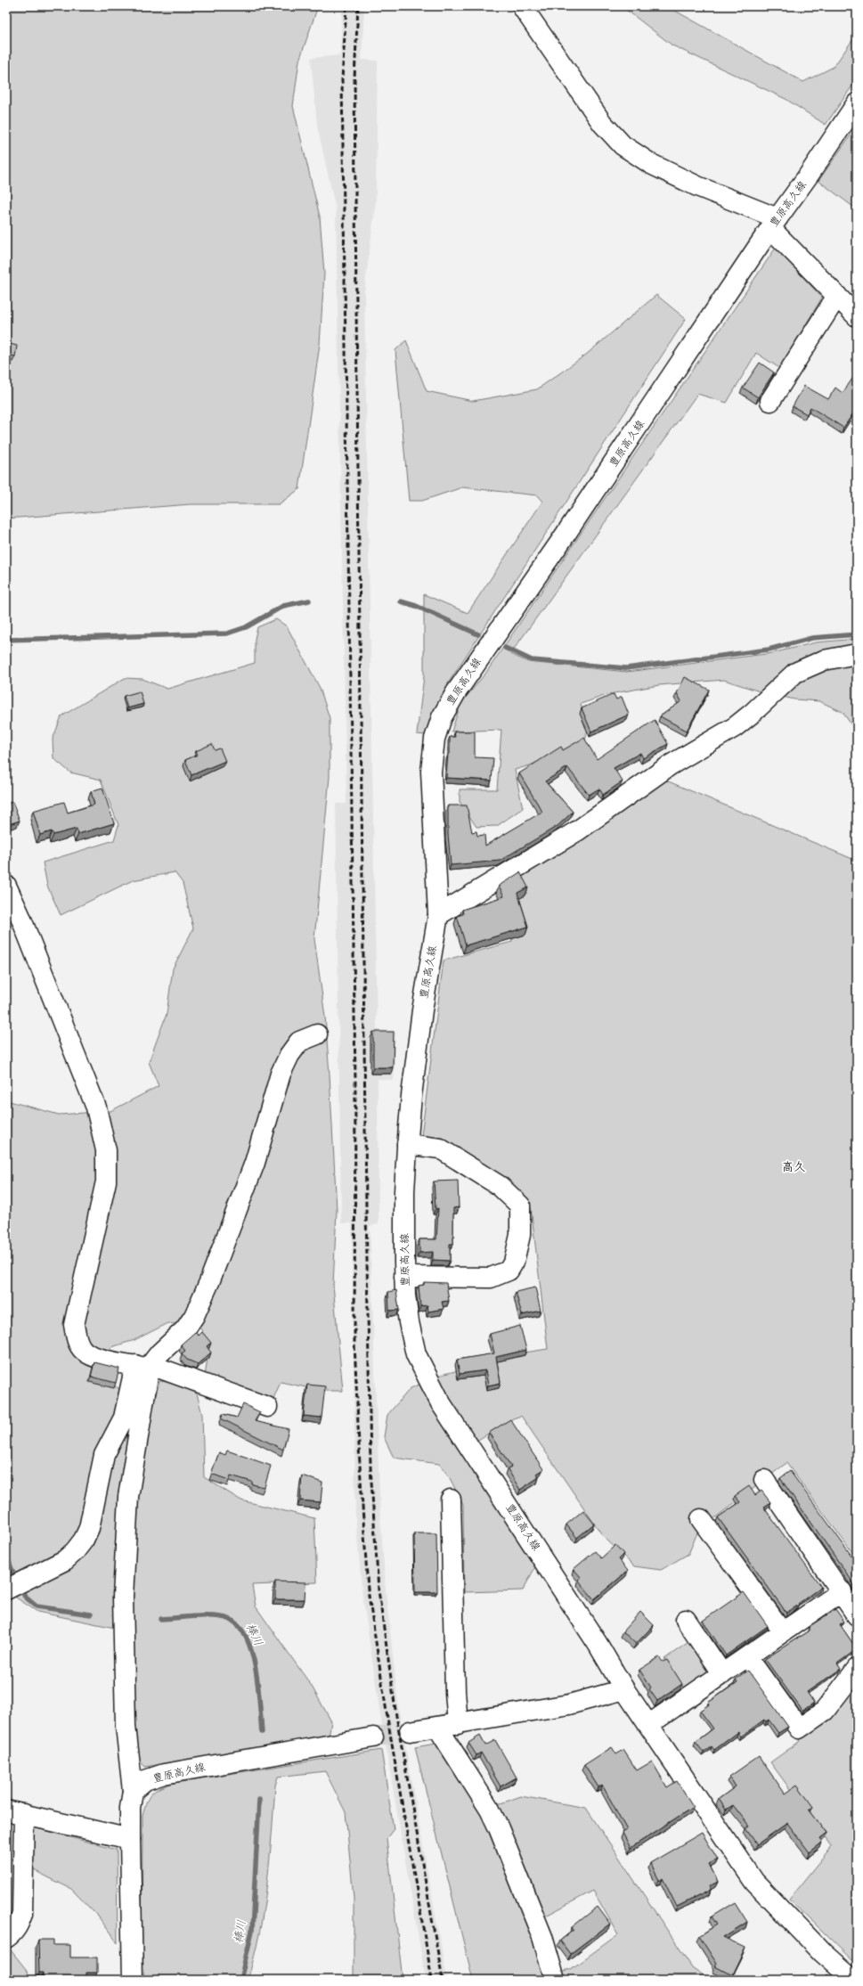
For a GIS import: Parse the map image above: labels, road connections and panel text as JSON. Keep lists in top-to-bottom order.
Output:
{
  "streets": {
    "main road": ["豊原高久線"]
  },
  "districts": ["高久"],
  "water": ["棒川"]
}
